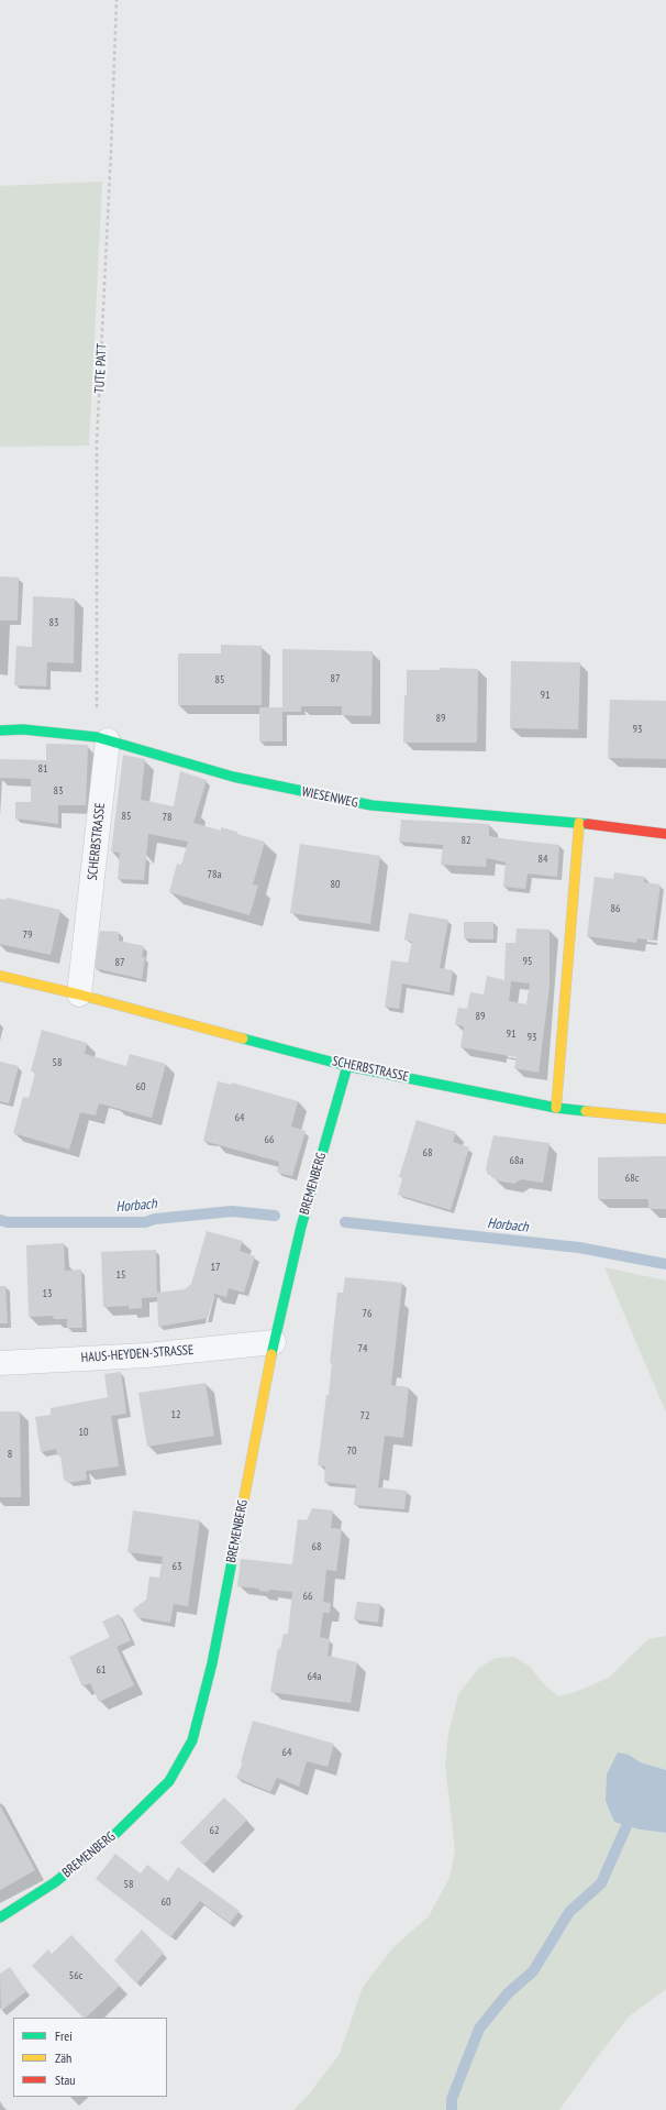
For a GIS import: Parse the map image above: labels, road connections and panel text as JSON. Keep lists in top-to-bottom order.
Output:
{
  "streets": {
    "street": [
      "WIESENWEG",
      "SCHERBSTRASSE",
      "BREMENBERG",
      "HAUS-HEYDEN-STRASSE"
    ],
    "path": ["TUTE PATT"]
  },
  "crossings": [
    ["TUTE PATT", "WIESENWEG"],
    ["TUTE PATT", "SCHERBSTRASSE"],
    ["WIESENWEG", "SCHERBSTRASSE"],
    ["SCHERBSTRASSE", "BREMENBERG"],
    ["BREMENBERG", "HAUS-HEYDEN-STRASSE"]
  ],
  "water": ["Horbach"],
  "house_numbers": [
    "83",
    "87",
    "85",
    "91",
    "89",
    "93",
    "81",
    "83",
    "85",
    "78",
    "82",
    "84",
    "78a",
    "80",
    "86",
    "79",
    "95",
    "87",
    "89",
    "91",
    "93",
    "58",
    "60",
    "64",
    "66",
    "68",
    "68a",
    "68c",
    "17",
    "15",
    "13",
    "76",
    "74",
    "12",
    "72",
    "10",
    "70",
    "8",
    "68",
    "63",
    "66",
    "61",
    "64a",
    "64",
    "62",
    "58",
    "60",
    "56c"
  ],
  "legend": ["Frei", "Zäh", "Stau"]
}
